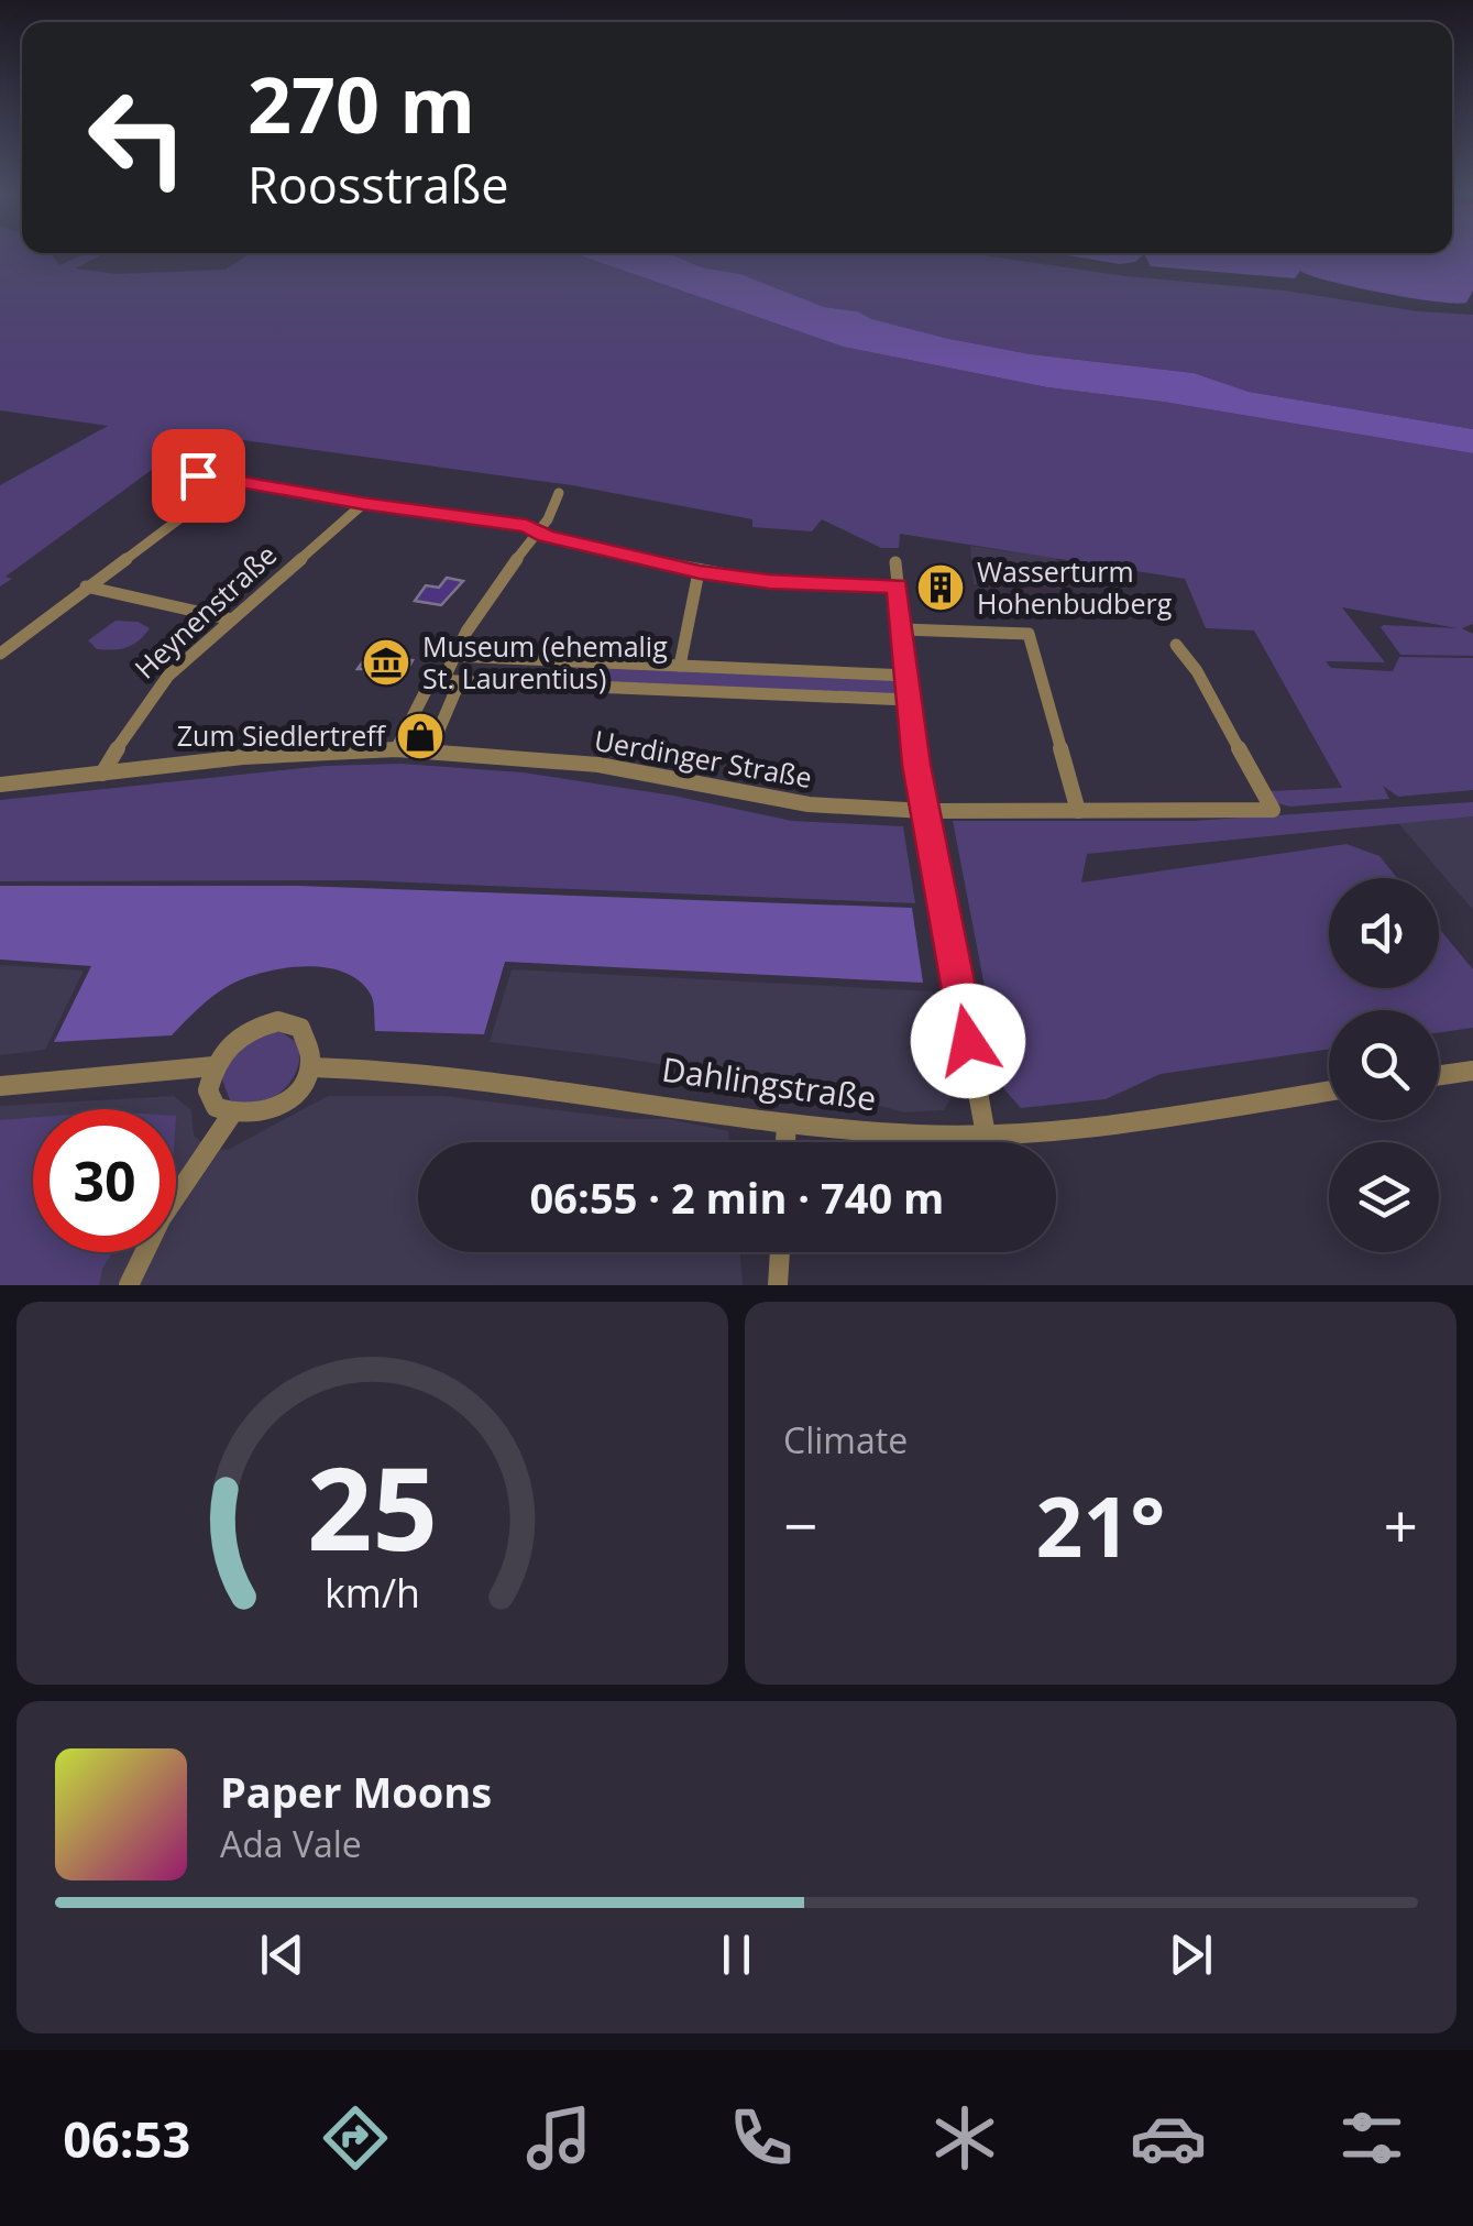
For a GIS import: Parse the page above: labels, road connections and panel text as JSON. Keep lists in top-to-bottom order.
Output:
{
  "streets": {
    "street": ["Heynenstraße", "Uerdinger Straße", "Dahlingstraße"]
  },
  "crossings": [
    ["Heynenstraße", "Uerdinger Straße"]
  ],
  "places": {
    "building": ["Wasserturm Hohenbudberg"],
    "museum": ["Museum (ehemalig St. Laurentius)"],
    "shop": ["Zum Siedlertreff"]
  },
  "page": {
    "turn": ["270 m", "Roosstraße"],
    "limit": "30",
    "trip": "06:55 · 2 min · 740 m",
    "tile": "Climate",
    "heat": ["−", "21°", "+"],
    "song": ["Paper Moons", "Ada Vale"],
    "tabs": "06:53",
    "gauge": ["25", "km/h"]
  }
}
